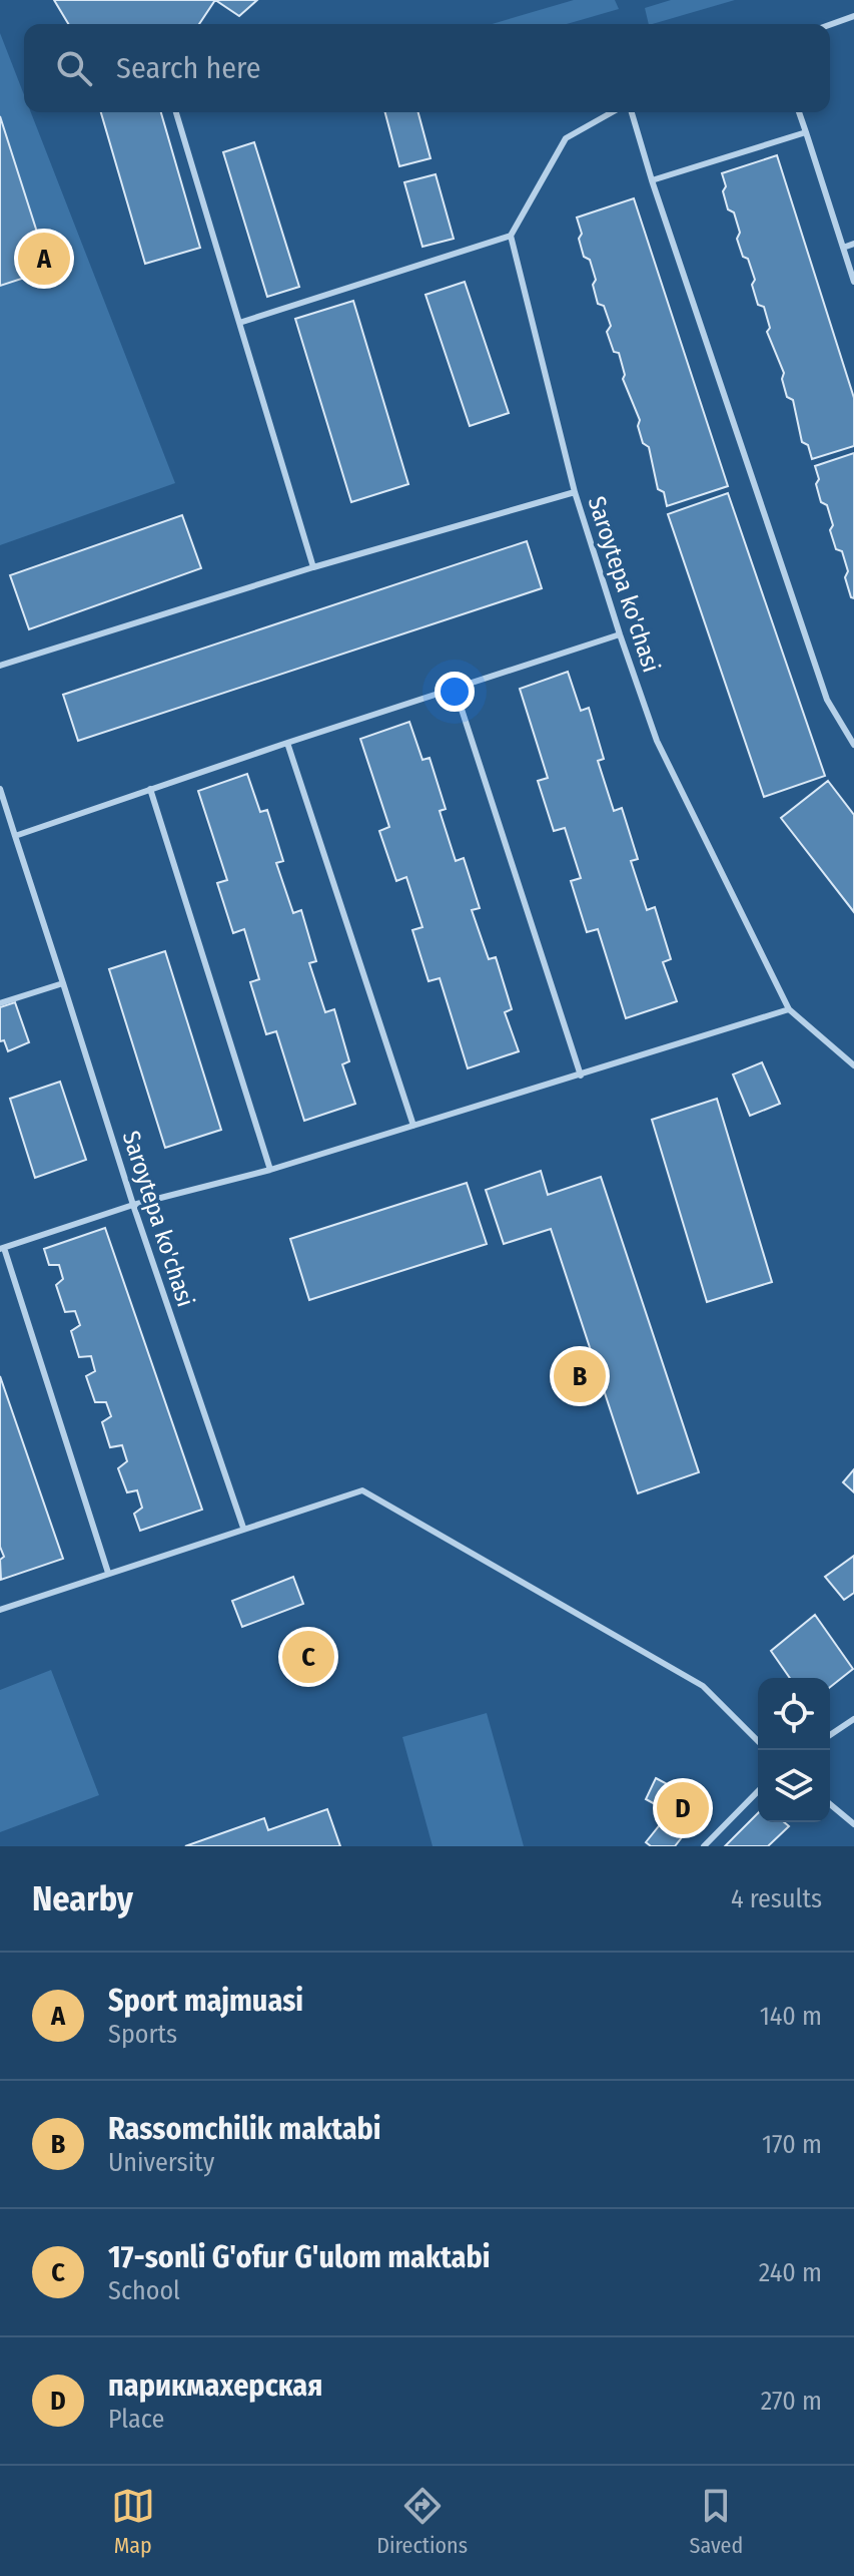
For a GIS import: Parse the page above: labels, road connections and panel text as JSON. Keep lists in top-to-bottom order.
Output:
{
  "streets": {
    "lane": ["Saroytepa ko'chasi"]
  },
  "page": {
    "search": "Search here",
    "pins": [
      "A",
      "B",
      "C",
      "D"
    ],
    "heading": ["Nearby", "4 results"],
    "list": [
      {
        "mark": "A",
        "name": "Sport majmuasi",
        "note": "Sports",
        "value": "140 m"
      },
      {
        "mark": "B",
        "name": "Rassomchilik maktabi",
        "note": "University",
        "value": "170 m"
      },
      {
        "mark": "C",
        "name": "17-sonli G'ofur G'ulom maktabi",
        "note": "School",
        "value": "240 m"
      },
      {
        "mark": "D",
        "name": "парикмахерская",
        "note": "Place",
        "value": "270 m"
      }
    ],
    "nav": ["Map", "Directions", "Saved"]
  }
}
